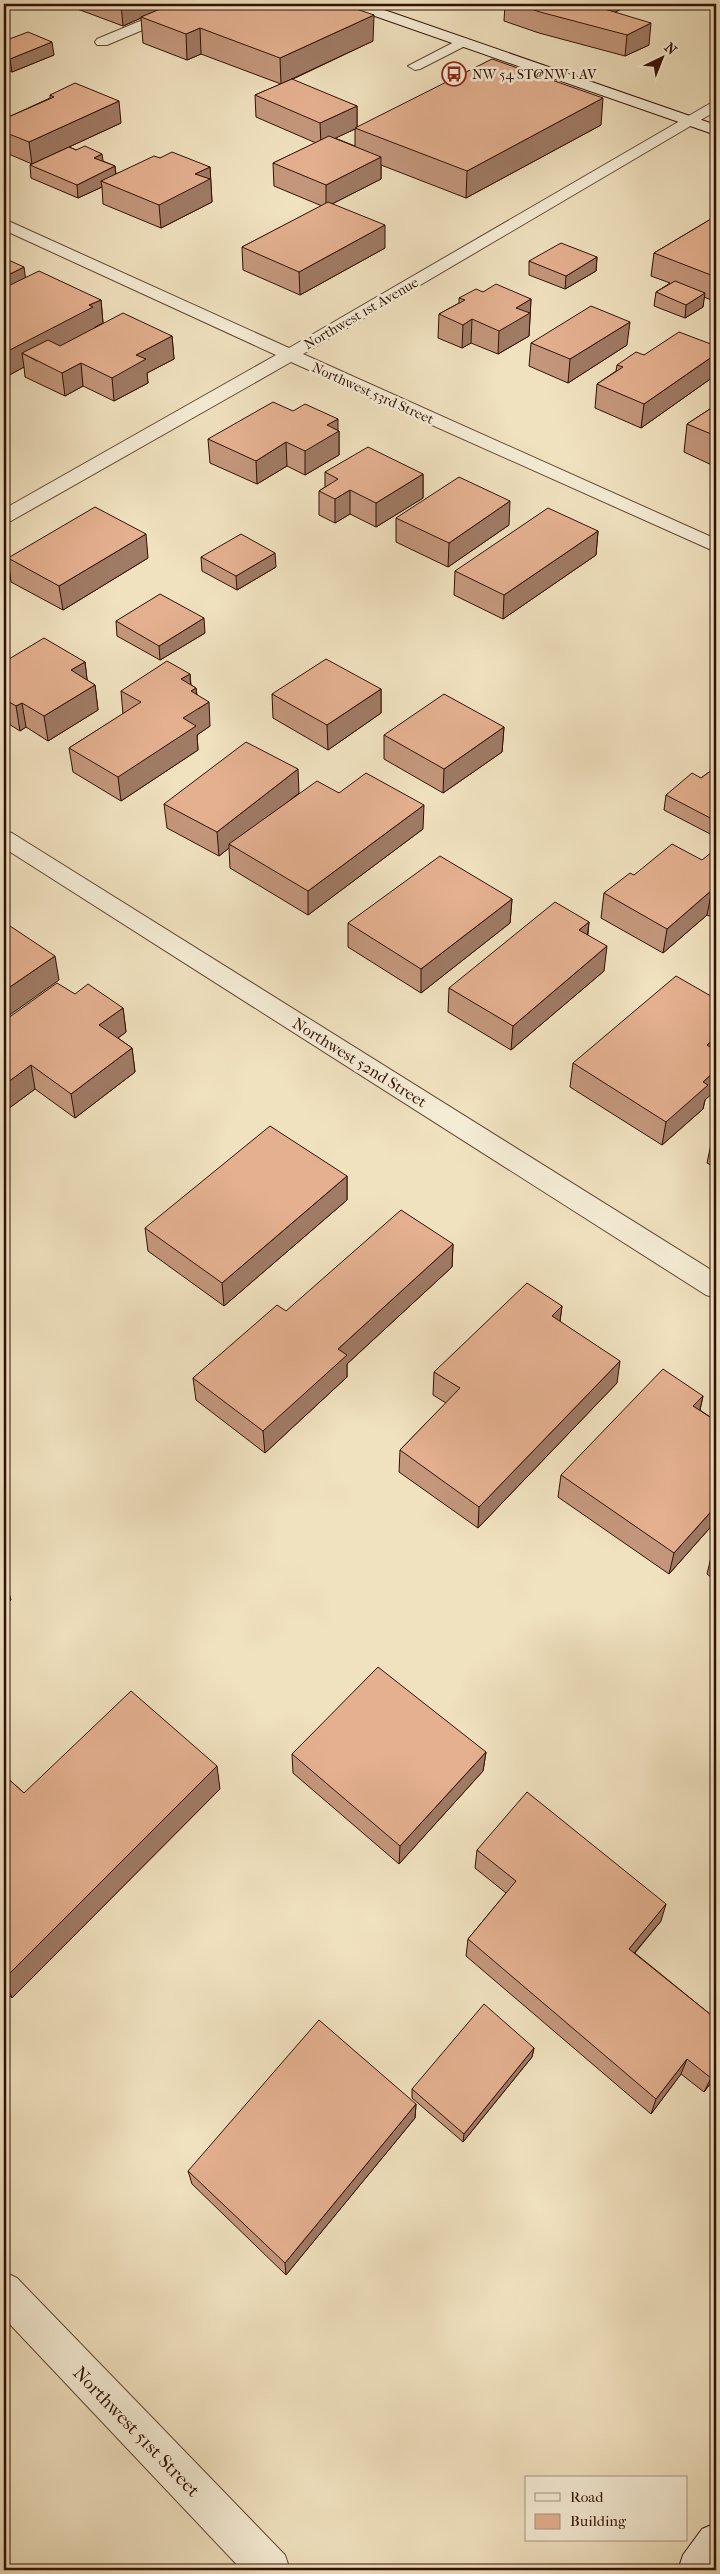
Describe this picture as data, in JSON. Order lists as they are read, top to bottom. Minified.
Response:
{"streets":{"street":["Northwest 1st Avenue","Northwest 53rd Street","Northwest 52nd Street","Northwest 51st Street"]},"crossings":[["Northwest 1st Avenue","Northwest 53rd Street"]],"places":{"bus stop":["NW 54 ST@NW 1 AV"]},"legend":["Road","Building"],"north":"top right"}
